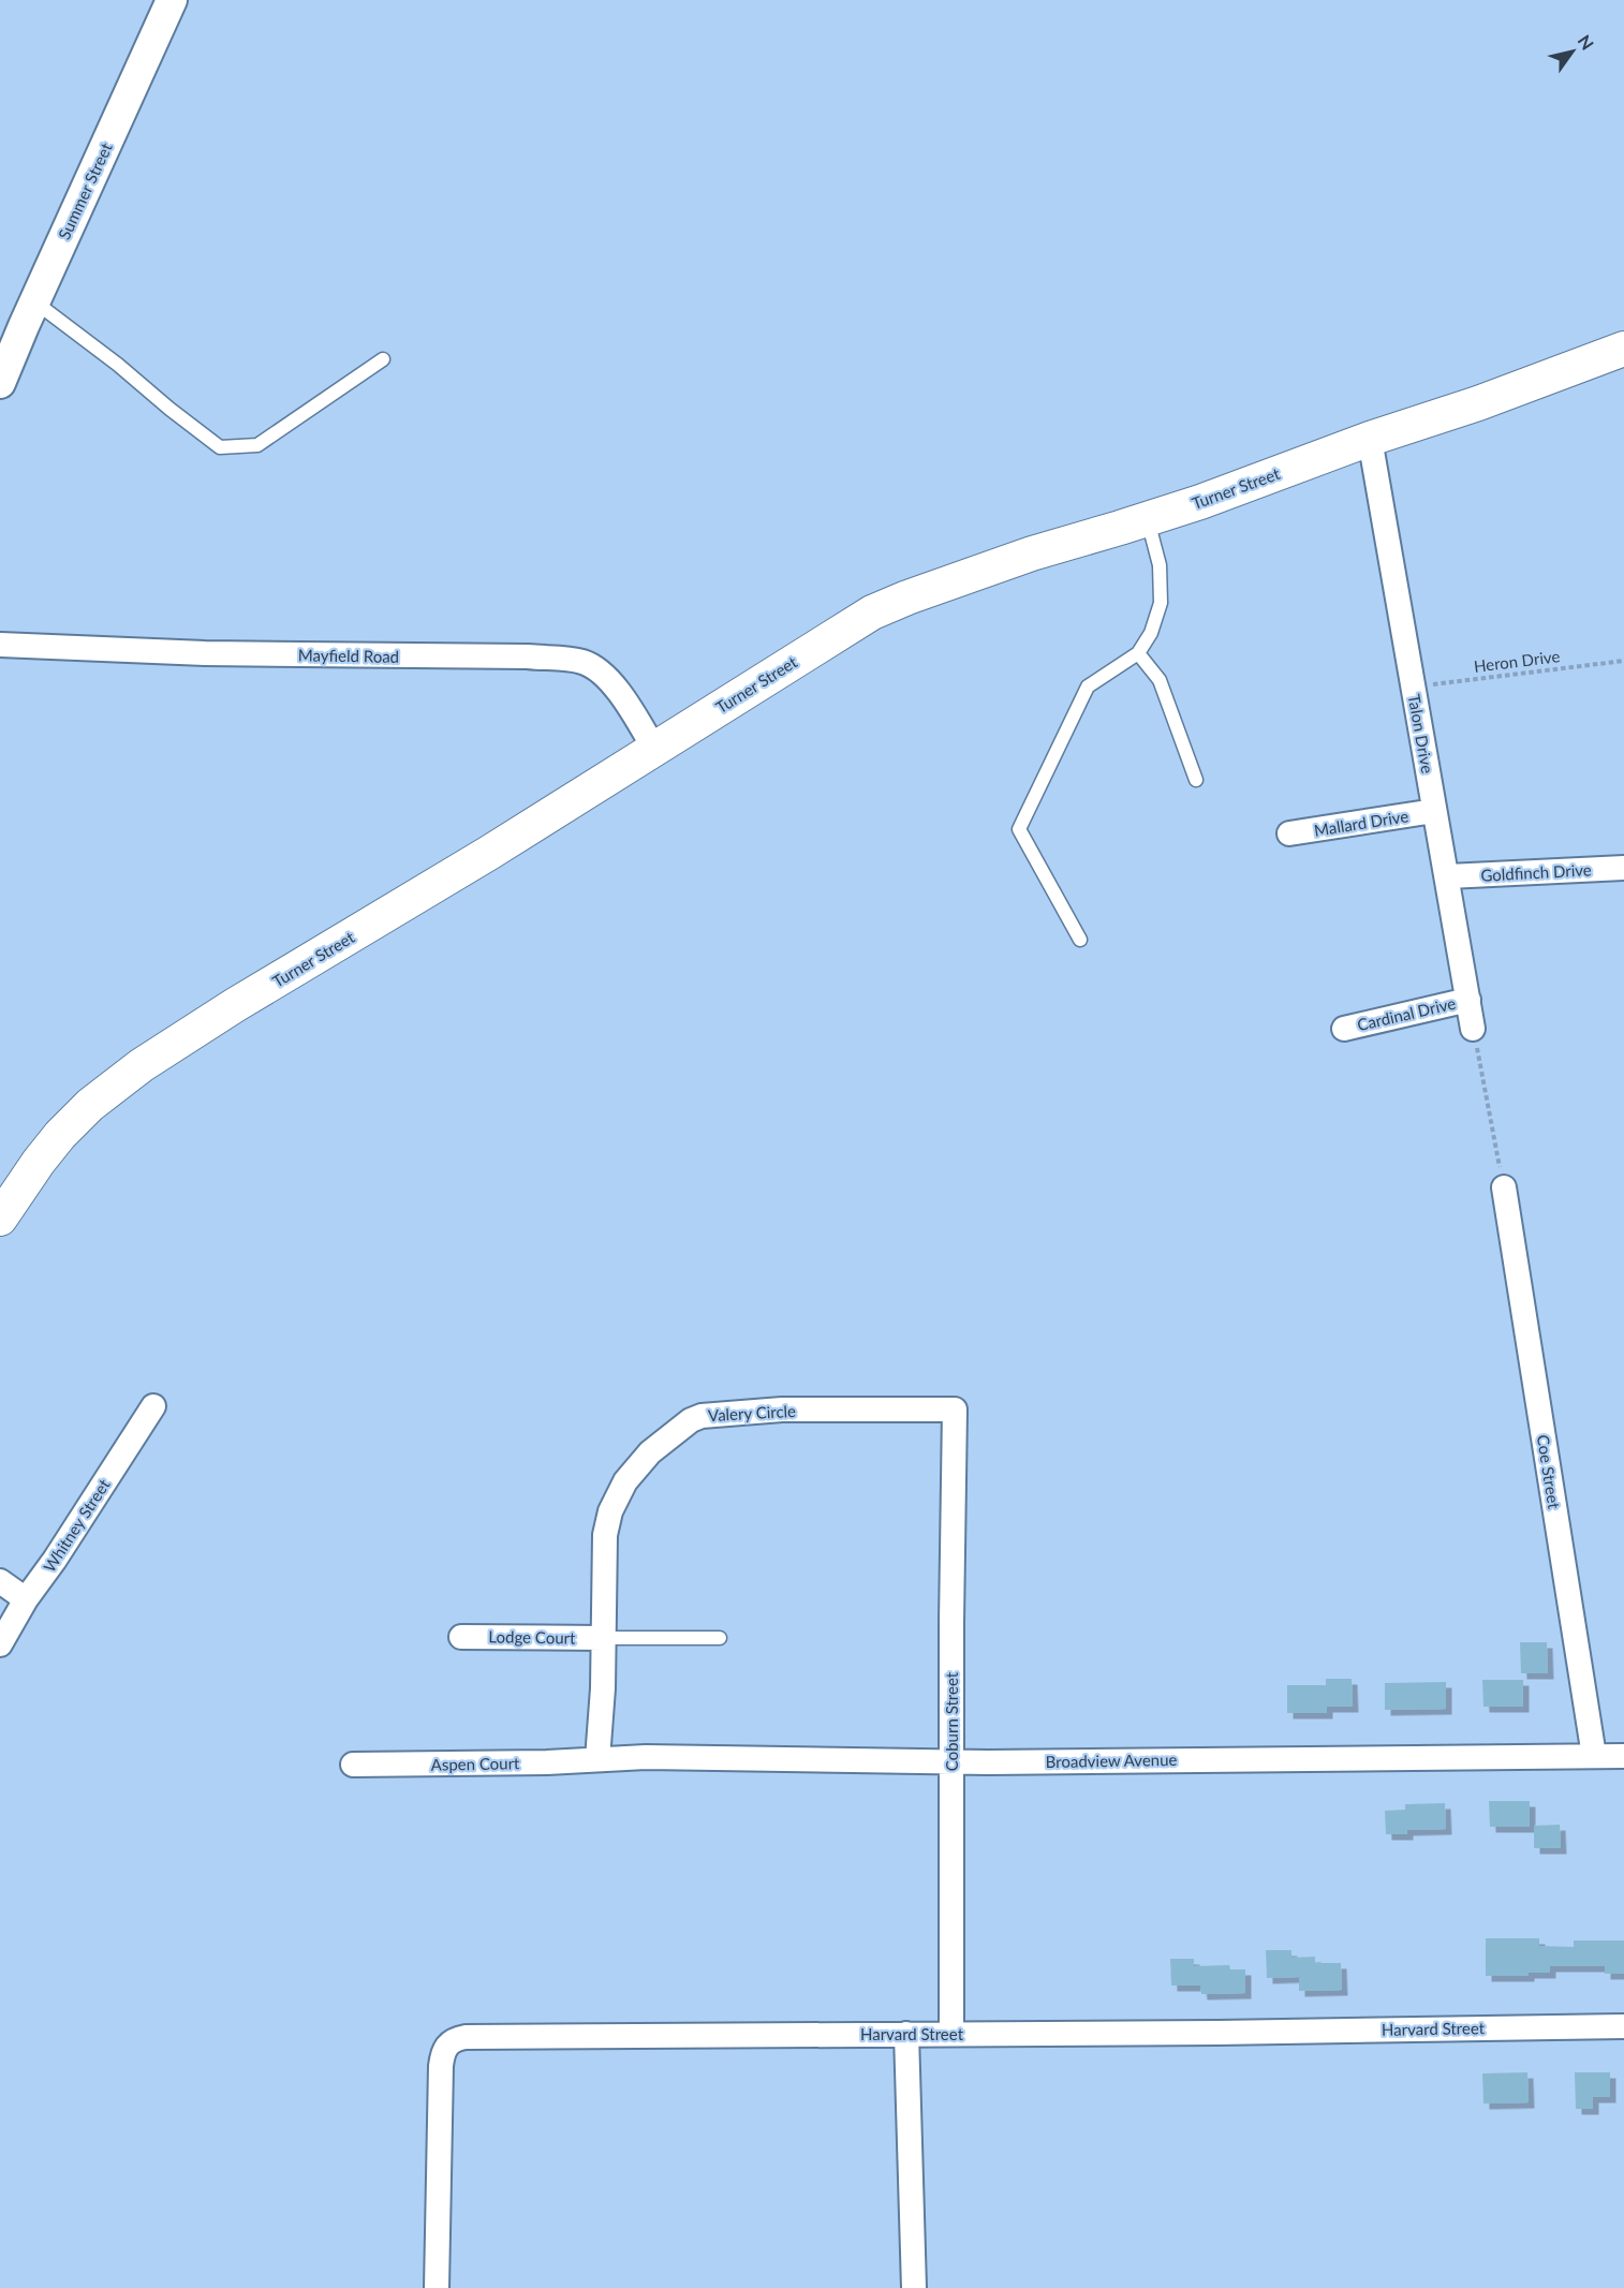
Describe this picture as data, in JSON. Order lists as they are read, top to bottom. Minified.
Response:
{"streets":{"main road":["Turner Street"],"street":["Summer Street","Mayfield Road","Talon Drive","Mallard Drive","Goldfinch Drive","Cardinal Drive","Valery Circle","Coe Street","Whitney Street","Lodge Court","Coburn Street","Broadview Avenue","Aspen Court","Harvard Street"],"path":["Heron Drive"]},"crossings":[["Turner Street","Mayfield Road"],["Turner Street","Talon Drive"],["Heron Drive","Talon Drive"],["Talon Drive","Mallard Drive"],["Talon Drive","Goldfinch Drive"],["Talon Drive","Cardinal Drive"],["Valery Circle","Lodge Court"],["Valery Circle","Coburn Street"],["Valery Circle","Broadview Avenue"],["Valery Circle","Aspen Court"],["Coe Street","Broadview Avenue"],["Coburn Street","Broadview Avenue"],["Coburn Street","Harvard Street"],["Broadview Avenue","Aspen Court"]],"north":"top right"}
